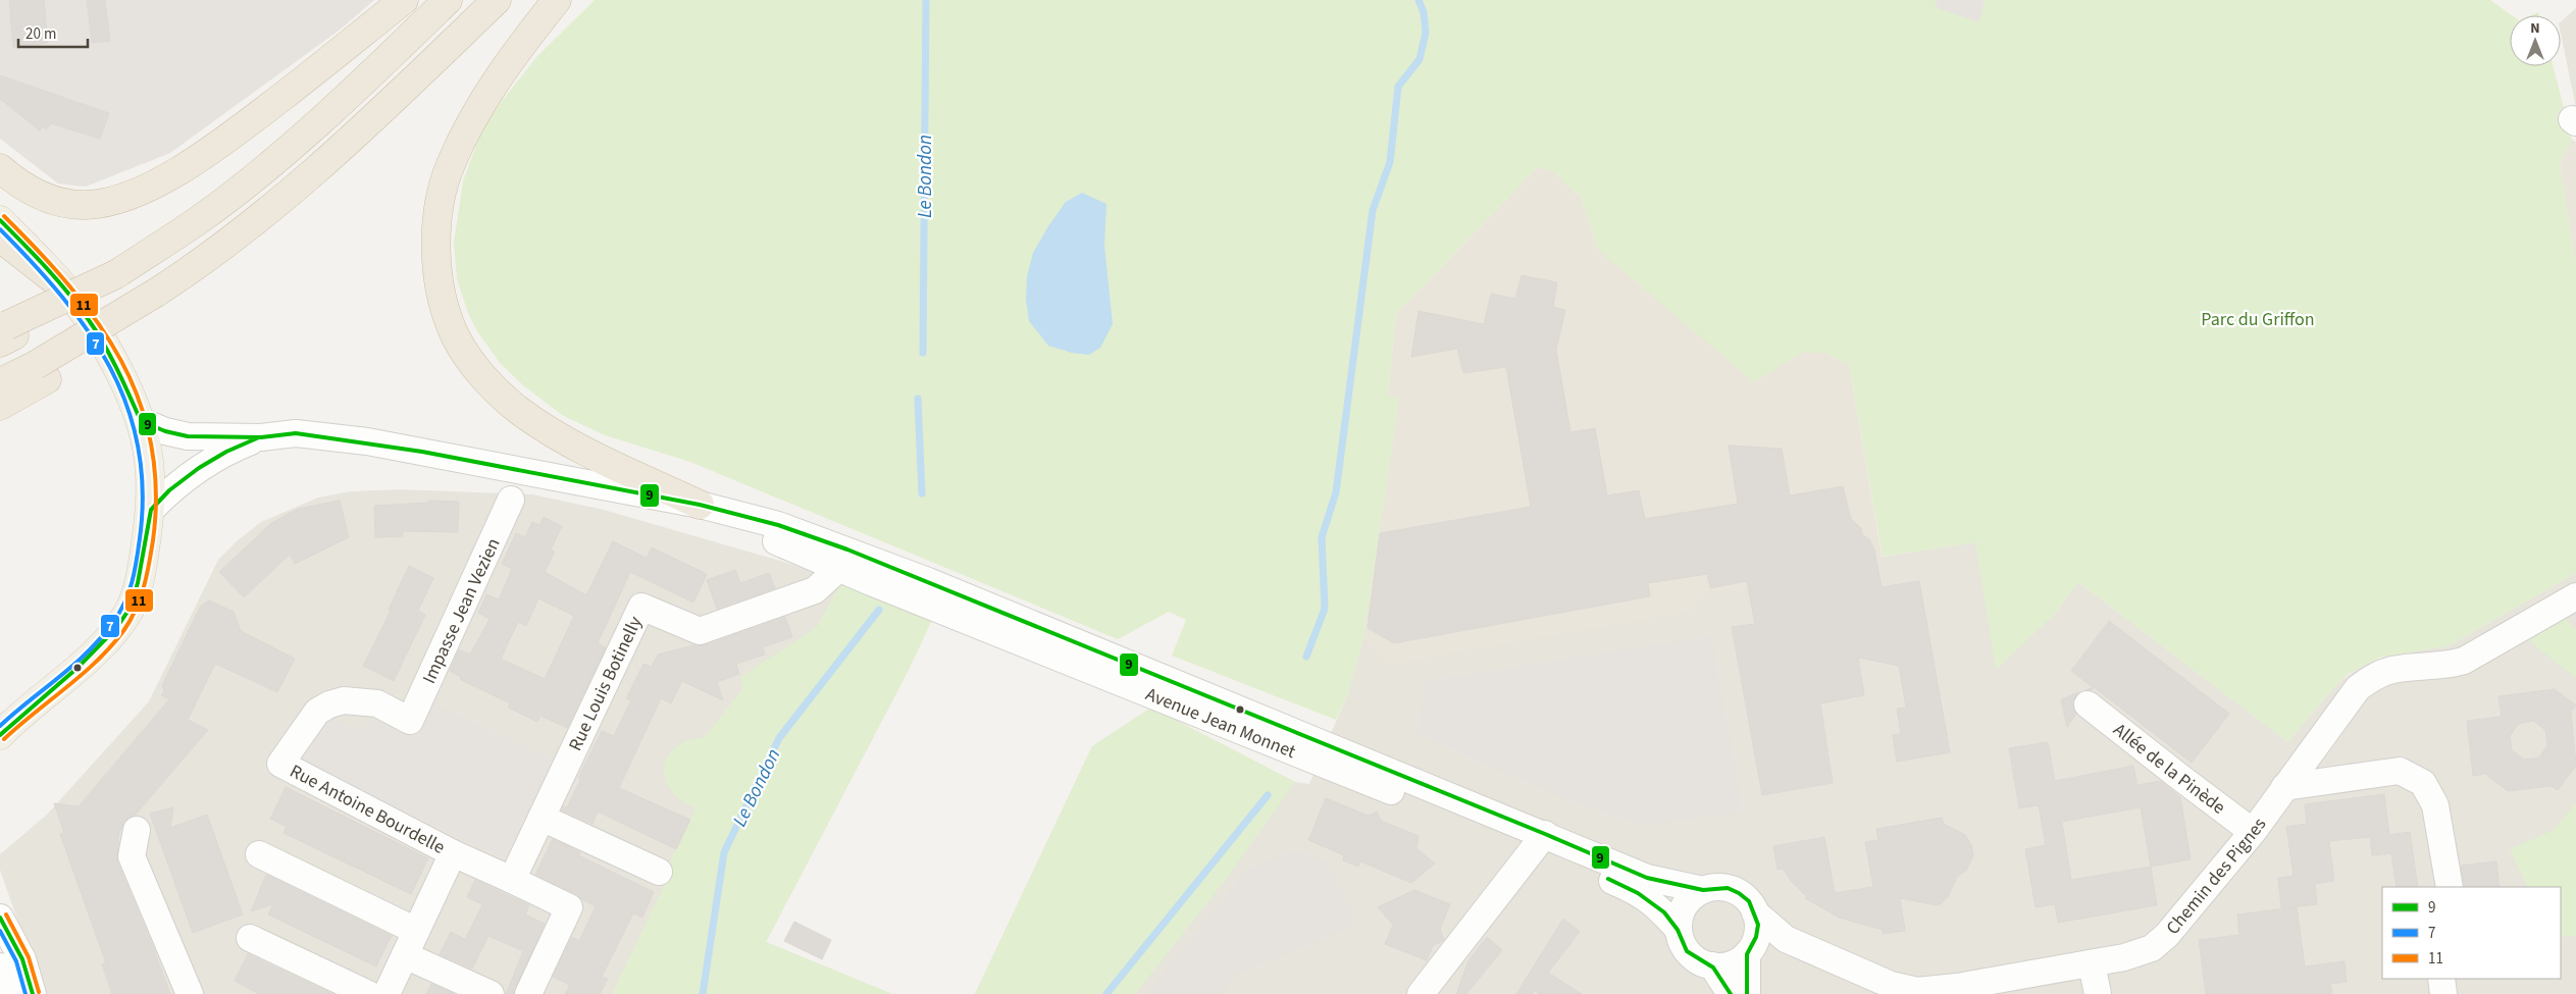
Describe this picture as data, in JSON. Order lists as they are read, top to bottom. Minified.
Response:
{"streets":{"street":["Impasse Jean Vezien","Rue Louis Botinelly","Avenue Jean Monnet","Allée de la Pinède","Rue Antoine Bourdelle","Chemin des Pignes"]},"crossings":[["Impasse Jean Vezien","Rue Antoine Bourdelle"],["Rue Louis Botinelly","Avenue Jean Monnet"],["Avenue Jean Monnet","Chemin des Pignes"],["Allée de la Pinède","Chemin des Pignes"]],"water":["Le Bondon"],"parks":["Parc du Griffon"],"lines":["transit line 11","transit line 9","transit line 7"],"legend":["9","7","11"],"scale_bar":"20 m","north":"top"}
